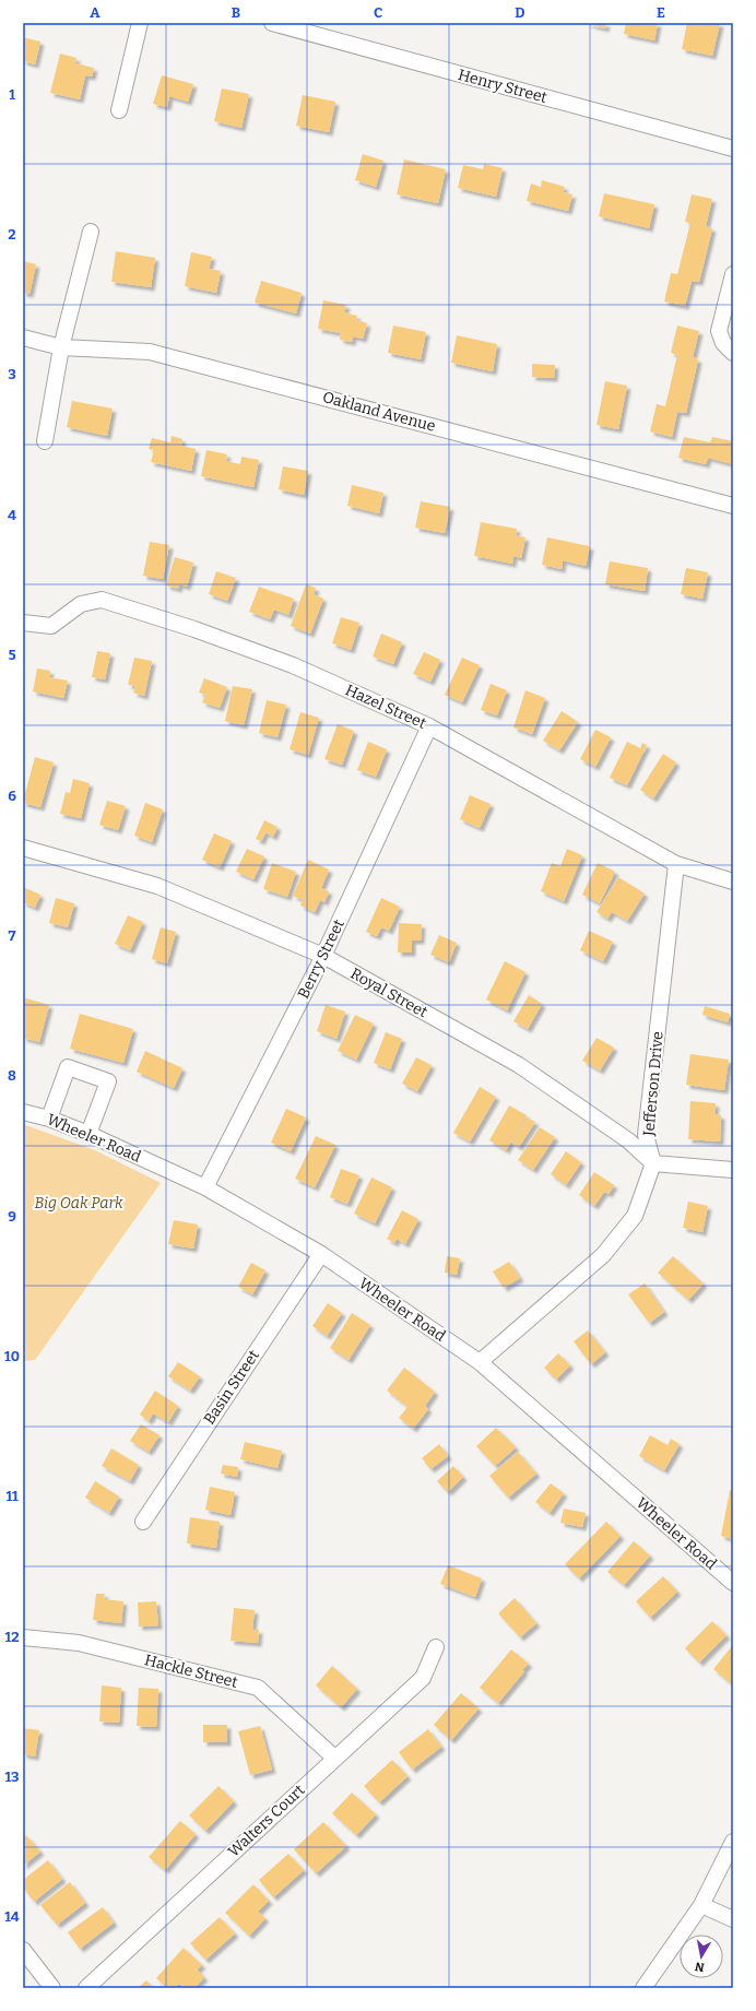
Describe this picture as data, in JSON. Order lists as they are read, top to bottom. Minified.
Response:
{"streets":{"street":["Henry Street","Oakland Avenue","Hazel Street","Berry Street","Royal Street","Jefferson Drive","Wheeler Road","Basin Street","Hackle Street","Walters Court"]},"crossings":[["Hazel Street","Berry Street"],["Hazel Street","Jefferson Drive"],["Berry Street","Royal Street"],["Berry Street","Wheeler Road"],["Royal Street","Jefferson Drive"],["Wheeler Road","Basin Street"],["Hackle Street","Walters Court"]],"parks":["Big Oak Park"],"north":"bottom","grid":{"columns":["A","B","C","D","E"],"rows":["1","2","3","4","5","6","7","8","9","10","11","12","13","14"]}}
